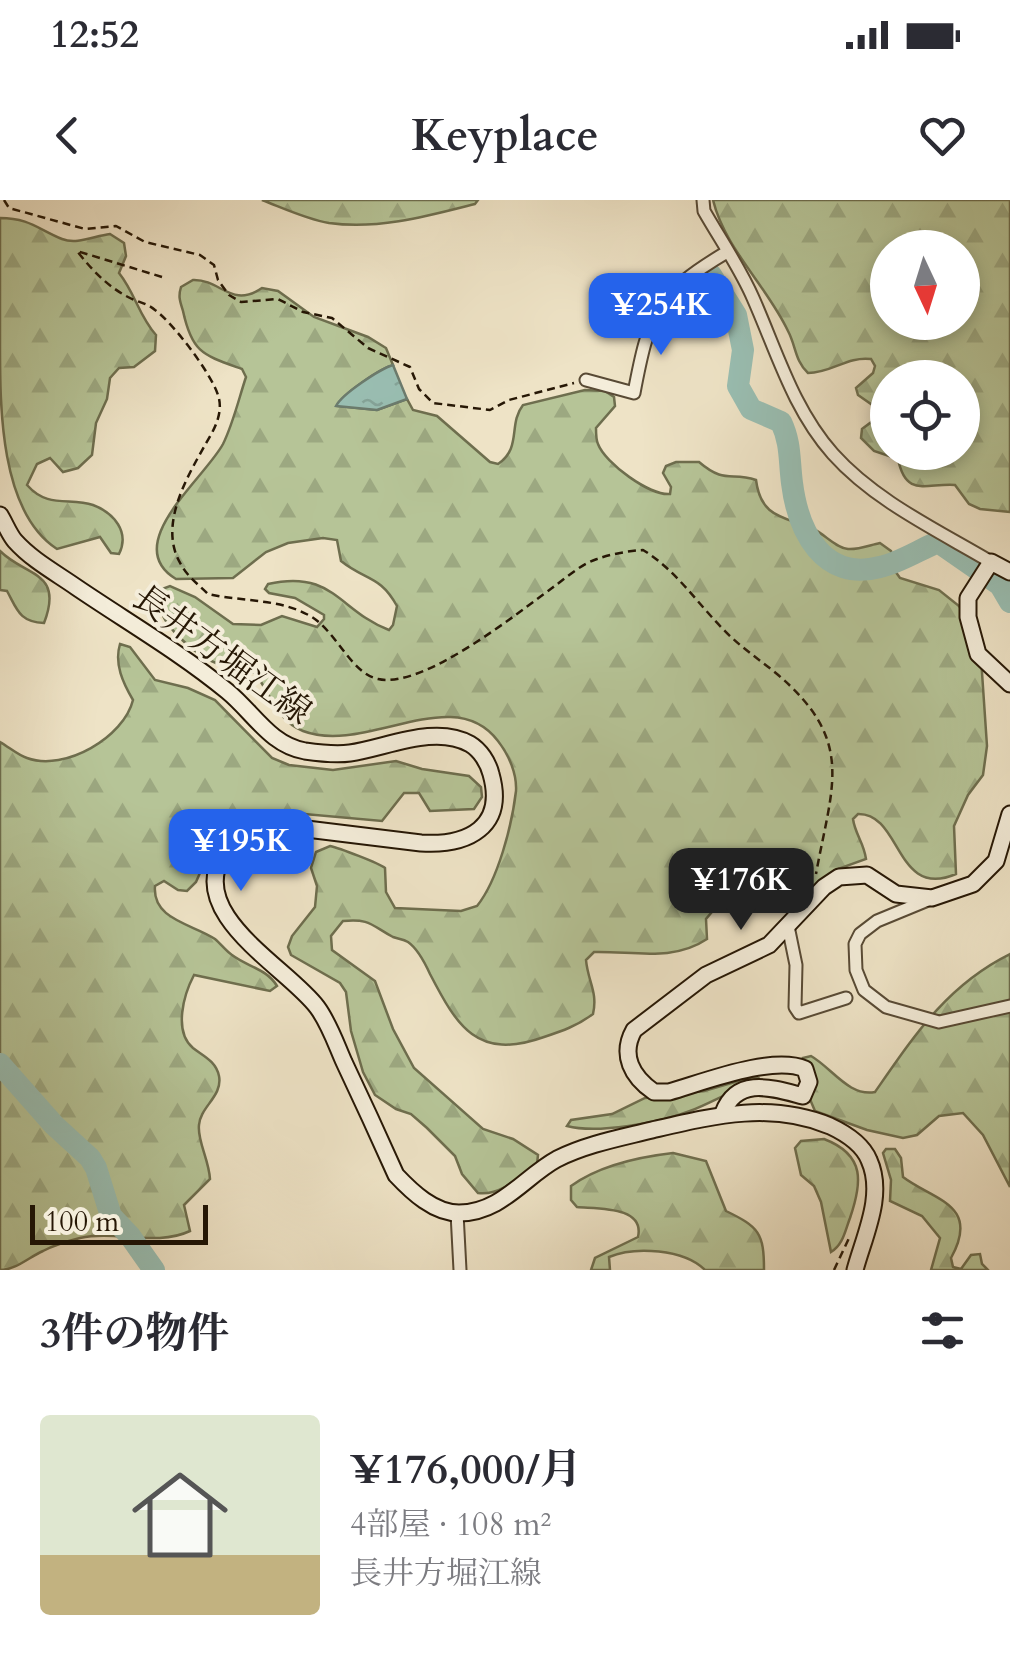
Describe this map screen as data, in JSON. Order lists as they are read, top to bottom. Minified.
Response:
{"streets":{"main road":["長井方堀江線"]},"scale_bar":"100 m","north":"bottom","page":{"status":"12:52","header":"Keyplace","price":["¥254K","¥195K","¥176K"],"scale":"100 m","heading":"3件の物件","list":[{"name":"¥176,000/月","note":"4部屋 · 108 m² · 長井方堀江線"}]}}
